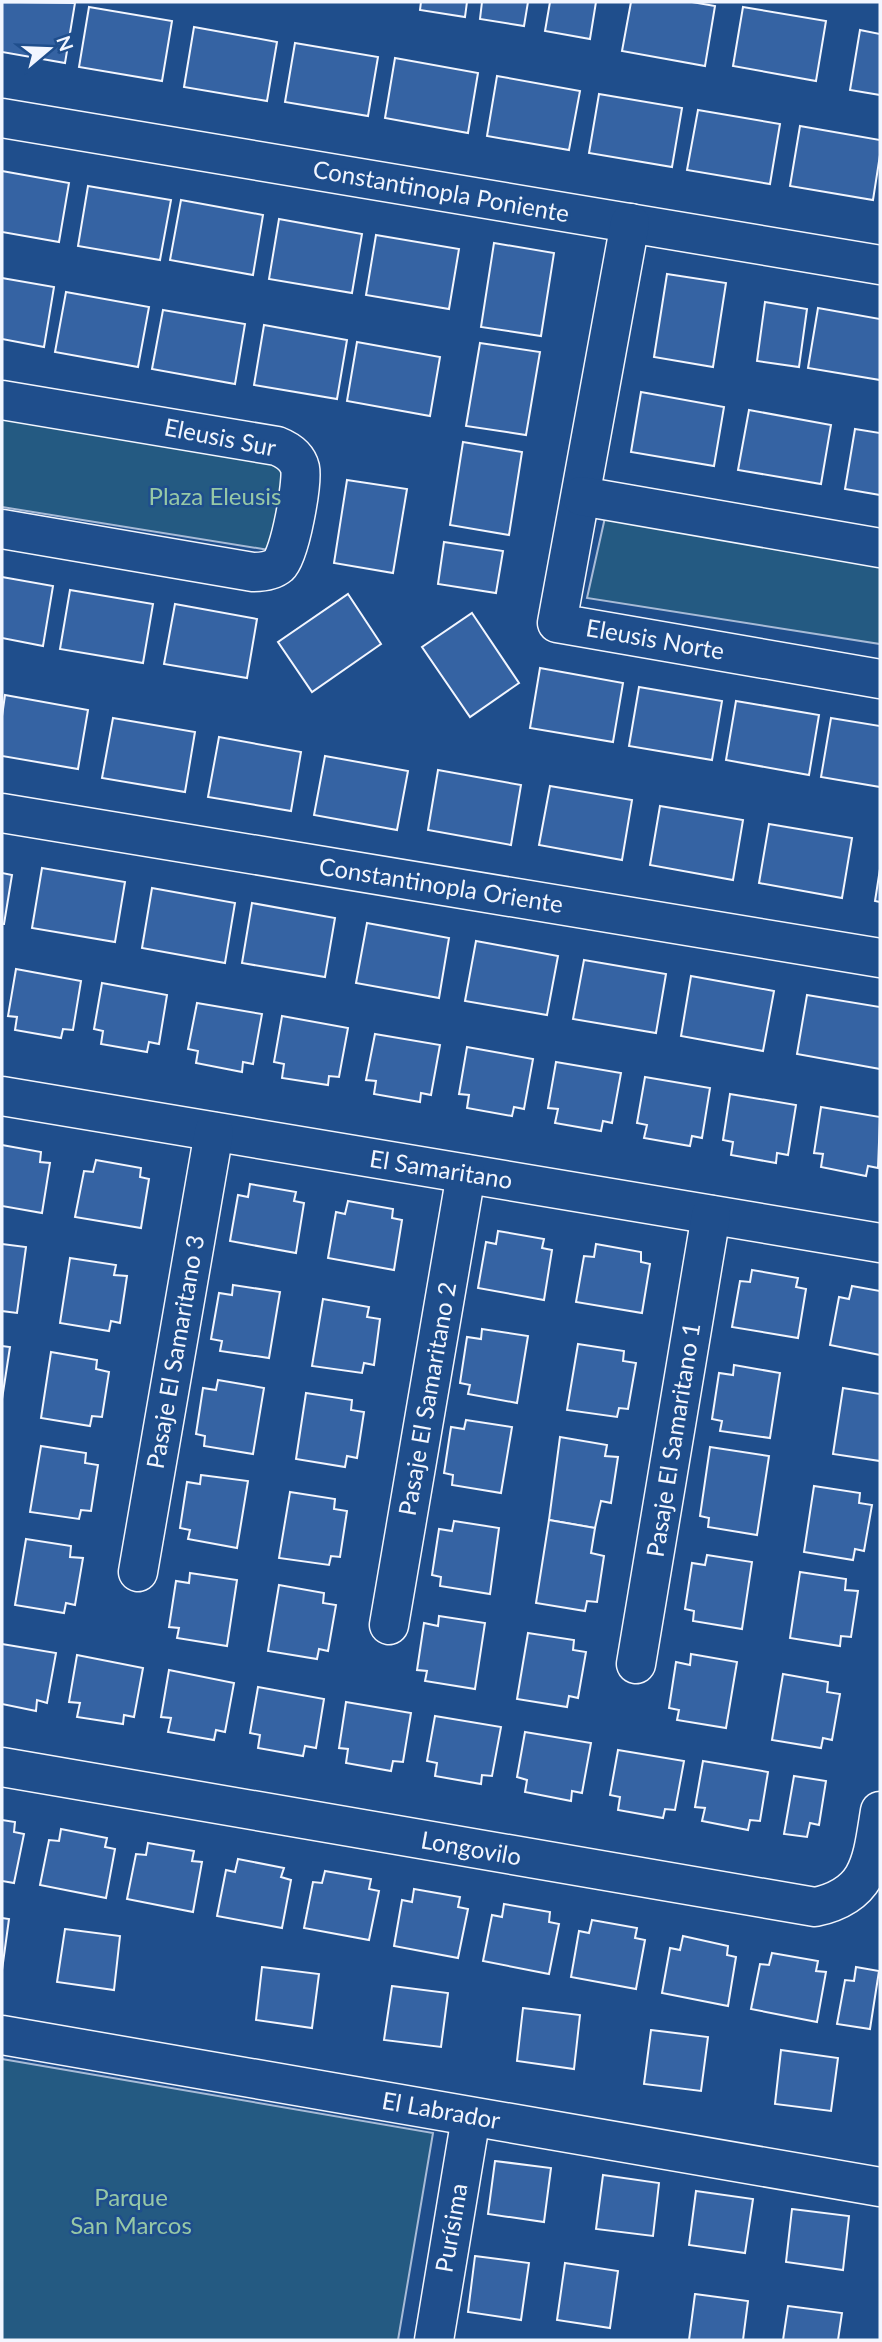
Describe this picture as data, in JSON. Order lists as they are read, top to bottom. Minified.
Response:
{"streets":{"street":["Constantinopla Poniente","Eleusis Sur","Eleusis Norte","Constantinopla Oriente","El Samaritano","Pasaje El Samaritano 3","Pasaje El Samaritano 2","Pasaje El Samaritano 1","Longovilo","El Labrador","Purísima"]},"crossings":[["Constantinopla Poniente","Eleusis Norte"],["El Samaritano","Pasaje El Samaritano 3"],["El Samaritano","Pasaje El Samaritano 2"],["El Samaritano","Pasaje El Samaritano 1"],["El Labrador","Purísima"]],"parks":["Plaza Eleusis","Parque San Marcos"],"north":"right"}
